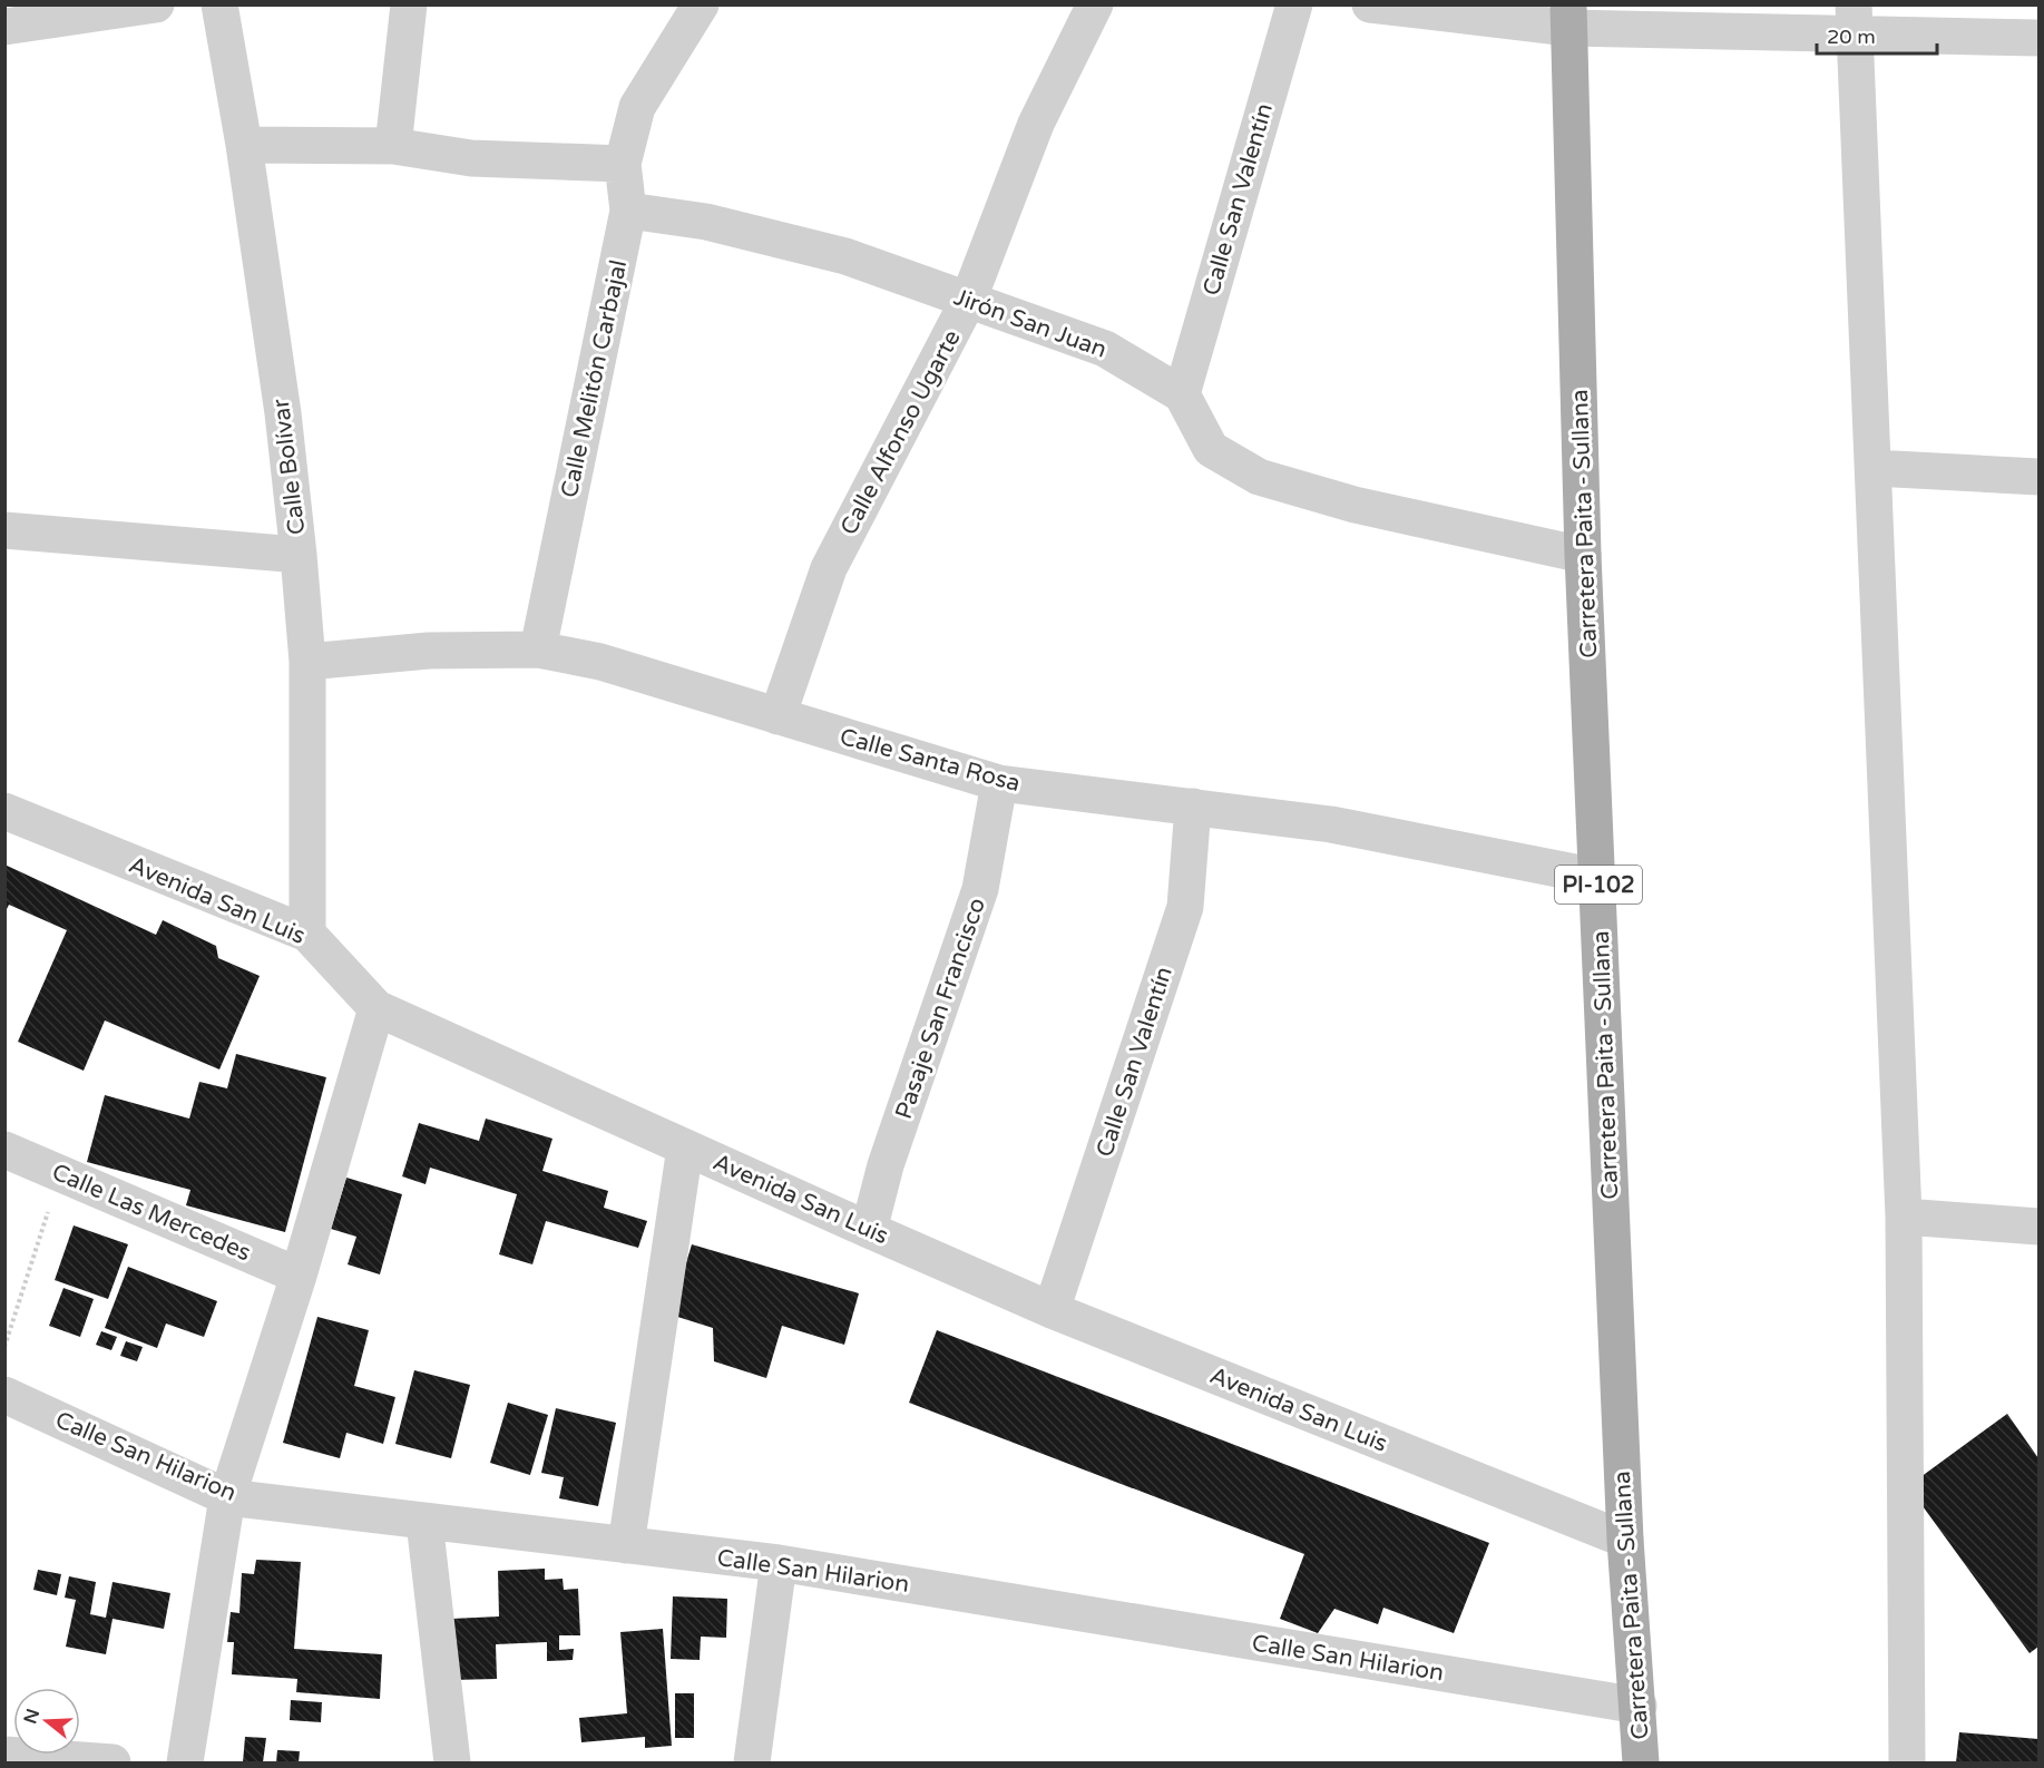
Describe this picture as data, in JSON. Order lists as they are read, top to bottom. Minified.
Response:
{"streets":{"main road":["Carretera Paita - Sullana","PI-102"],"street":["Calle San Valentín","Jirón San Juan","Calle Melitón Carbajal","Calle Alfonso Ugarte","Calle Bolívar","Calle Santa Rosa","Avenida San Luis","Pasaje San Francisco","Calle Las Mercedes","Calle San Hilarion"]},"crossings":[["Calle San Valentín","Jirón San Juan"],["Calle San Valentín","Calle Santa Rosa"],["Calle San Valentín","Avenida San Luis"],["Jirón San Juan","Calle Melitón Carbajal"],["Jirón San Juan","Calle Alfonso Ugarte"],["Calle Melitón Carbajal","Calle Santa Rosa"],["Calle Alfonso Ugarte","Calle Santa Rosa"],["Calle Bolívar","Calle Santa Rosa"],["Calle Bolívar","Avenida San Luis"],["Carretera Paita - Sullana","Calle Santa Rosa"],["Carretera Paita - Sullana","Avenida San Luis"],["Carretera Paita - Sullana","Calle San Hilarion"],["Calle Santa Rosa","Pasaje San Francisco"],["Avenida San Luis","Pasaje San Francisco"]],"scale_bar":"20 m","north":"left"}
